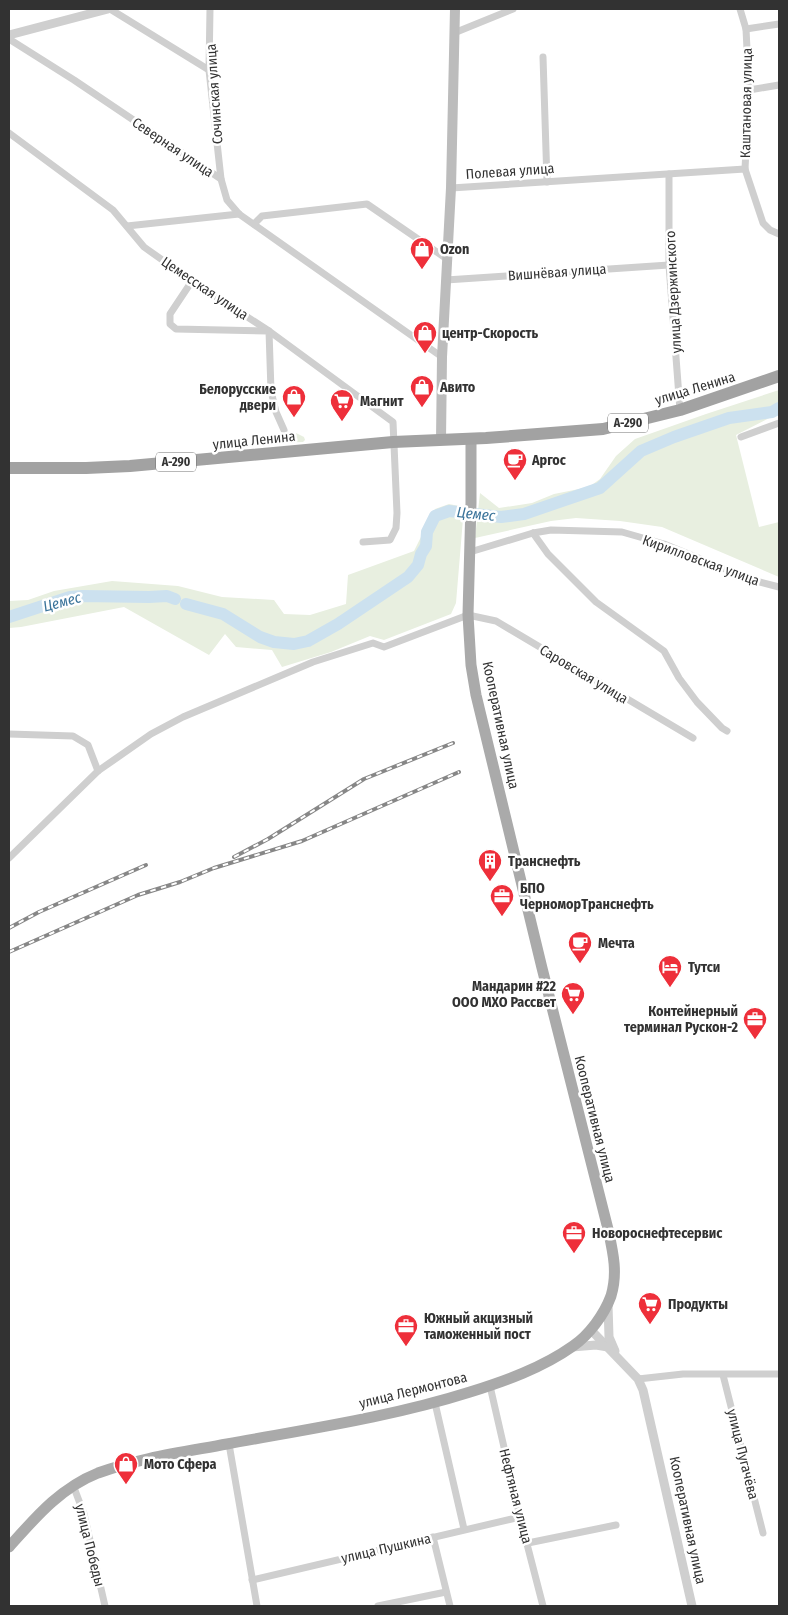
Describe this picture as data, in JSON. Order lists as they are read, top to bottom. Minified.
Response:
{"streets":{"highway":["улица Ленина","А-290"],"main road":["Полевая улица","Кооперативная улица","улица Лермонтова"],"street":["Сочинская улица","Каштановая улица","Северная улица","Вишнёвая улица","Цемесская улица","улица Дзержинского","Кирилловская улица","Саровская улица","улица Пугачёва","Нефтяная улица","улица Победы","улица Пушкина"]},"crossings":[["Сочинская улица","Северная улица"],["Каштановая улица","Полевая улица"],["Северная улица","Полевая улица"],["Полевая улица","Вишнёвая улица"],["Полевая улица","улица Дзержинского"],["Полевая улица","улица Ленина"],["Вишнёвая улица","улица Дзержинского"],["Цемесская улица","улица Ленина"],["улица Дзержинского","улица Ленина"],["улица Ленина","Кооперативная улица"],["Кирилловская улица","Кооперативная улица"],["Саровская улица","Кооперативная улица"],["Кооперативная улица","улица Лермонтова"],["улица Лермонтова","Нефтяная улица"],["улица Лермонтова","улица Победы"],["Нефтяная улица","улица Пушкина"]],"water":["Цемес"],"places":{"shop":["Ozon","центр-Скорость","Авито","Белорусские двери","Мото Сфера"],"supermarket":["Магнит","Мандарин #22 ООО МХО Рассвет","Продукты"],"cafe":["Аргос","Мечта"],"building":["Транснефть"],"office":["БПО ЧерноморТранснефть","Контейнерный терминал Рускон-2","Новороснефтесервис","Южный акцизный таможенный пост"],"hotel":["Тутси"]}}
